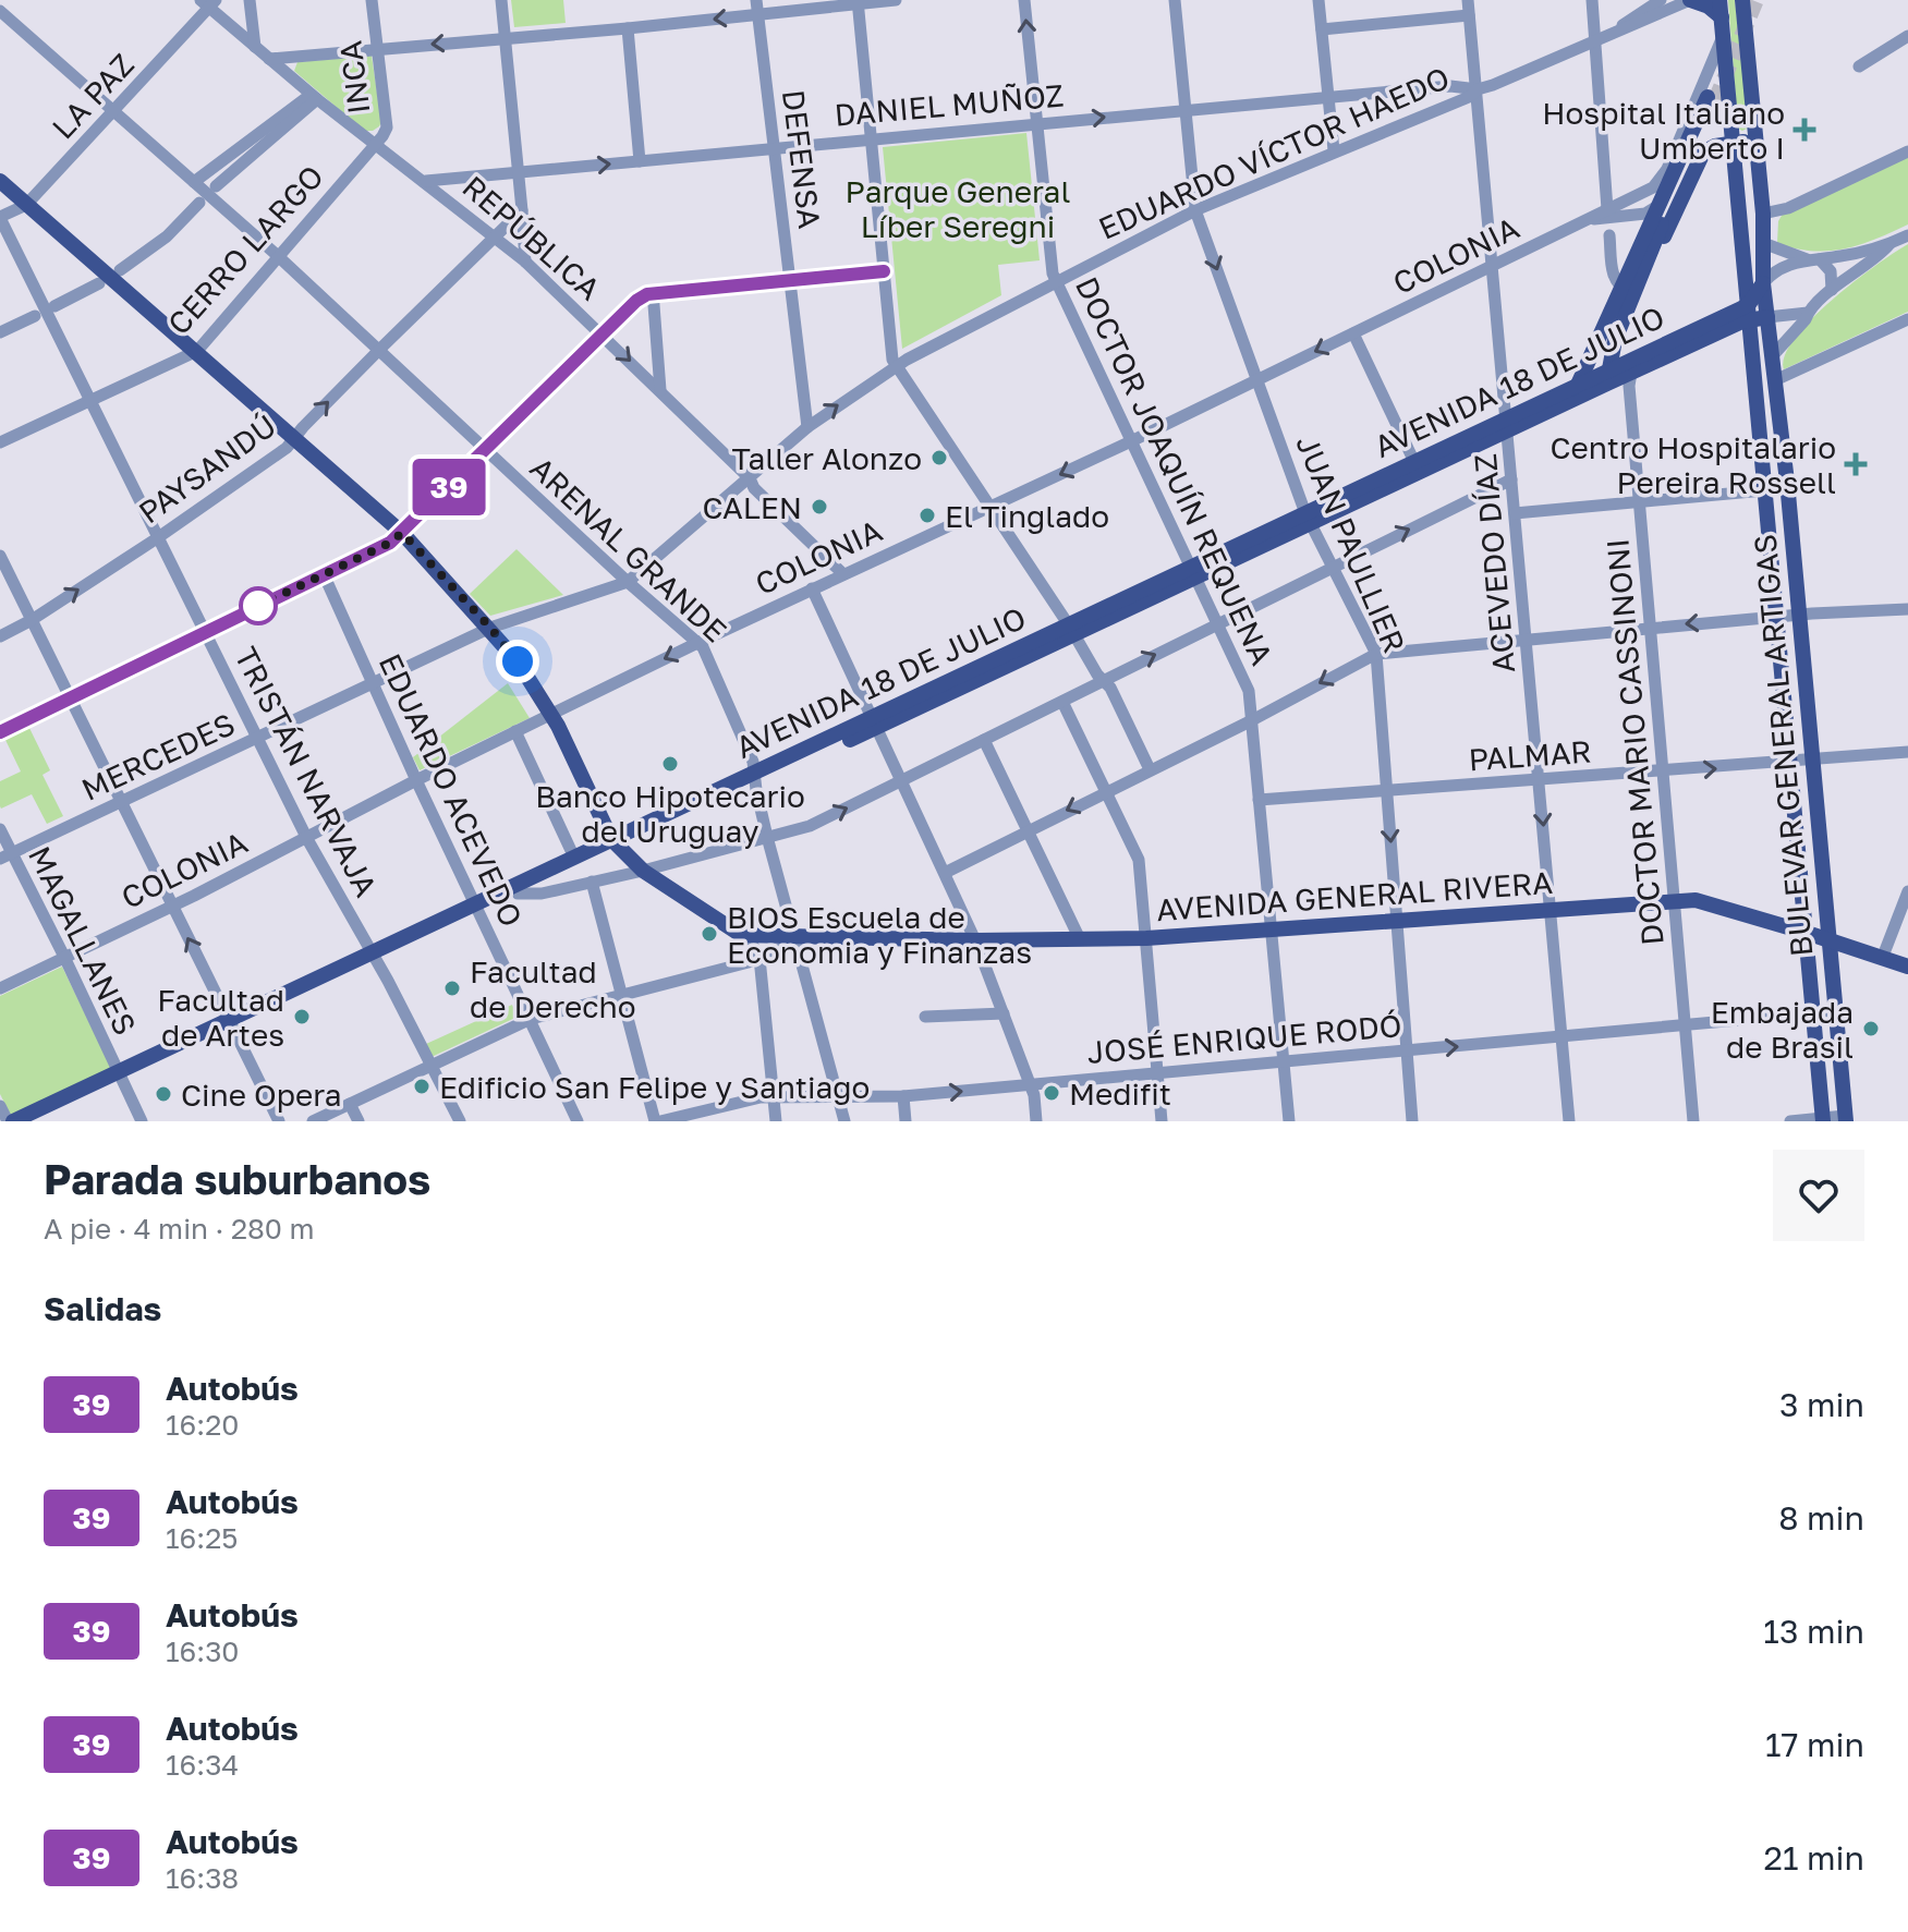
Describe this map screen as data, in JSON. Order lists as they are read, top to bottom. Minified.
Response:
{"streets":{"main road":["AVENIDA 18 DE JULIO","BULEVAR GENERAL ARTIGAS","AVENIDA GENERAL RIVERA"],"street":["INCA","LA PAZ","DANIEL MUÑOZ","EDUARDO VÍCTOR HAEDO","DEFENSA","REPÚBLICA","CERRO LARGO","COLONIA","PAYSANDÚ","DOCTOR JOAQUÍN REQUENA","JUAN PAULLIER","ARENAL GRANDE","ACEVEDO DÍAZ","DOCTOR MARIO CASSINONI","PALMAR","MERCEDES","TRISTÁN NARVAJA","EDUARDO ACEVEDO","MAGALLANES","JOSÉ ENRIQUE RODÓ"]},"crossings":[["INCA","REPÚBLICA"],["INCA","CERRO LARGO"],["LA PAZ","REPÚBLICA"],["LA PAZ","ARENAL GRANDE"],["LA PAZ","TRISTÁN NARVAJA"],["LA PAZ","AVENIDA GENERAL RIVERA"],["DANIEL MUÑOZ","EDUARDO VÍCTOR HAEDO"],["DANIEL MUÑOZ","DEFENSA"],["DANIEL MUÑOZ","REPÚBLICA"],["DANIEL MUÑOZ","DOCTOR JOAQUÍN REQUENA"],["DANIEL MUÑOZ","JUAN PAULLIER"],["DANIEL MUÑOZ","ACEVEDO DÍAZ"],["EDUARDO VÍCTOR HAEDO","DEFENSA"],["EDUARDO VÍCTOR HAEDO","REPÚBLICA"],["EDUARDO VÍCTOR HAEDO","DOCTOR JOAQUÍN REQUENA"],["EDUARDO VÍCTOR HAEDO","JUAN PAULLIER"],["EDUARDO VÍCTOR HAEDO","ARENAL GRANDE"],["EDUARDO VÍCTOR HAEDO","ACEVEDO DÍAZ"],["EDUARDO VÍCTOR HAEDO","MERCEDES"],["REPÚBLICA","CERRO LARGO"],["REPÚBLICA","COLONIA"],["REPÚBLICA","PAYSANDÚ"],["CERRO LARGO","ARENAL GRANDE"],["CERRO LARGO","TRISTÁN NARVAJA"],["CERRO LARGO","AVENIDA GENERAL RIVERA"],["COLONIA","DOCTOR JOAQUÍN REQUENA"],["COLONIA","JUAN PAULLIER"],["COLONIA","ARENAL GRANDE"],["COLONIA","ACEVEDO DÍAZ"],["COLONIA","BULEVAR GENERAL ARTIGAS"],["COLONIA","TRISTÁN NARVAJA"],["COLONIA","EDUARDO ACEVEDO"],["COLONIA","AVENIDA GENERAL RIVERA"],["COLONIA","MAGALLANES"],["AVENIDA 18 DE JULIO","DOCTOR JOAQUÍN REQUENA"],["AVENIDA 18 DE JULIO","JUAN PAULLIER"],["AVENIDA 18 DE JULIO","ARENAL GRANDE"],["AVENIDA 18 DE JULIO","ACEVEDO DÍAZ"],["AVENIDA 18 DE JULIO","DOCTOR MARIO CASSINONI"],["AVENIDA 18 DE JULIO","BULEVAR GENERAL ARTIGAS"],["AVENIDA 18 DE JULIO","TRISTÁN NARVAJA"],["AVENIDA 18 DE JULIO","EDUARDO ACEVEDO"],["AVENIDA 18 DE JULIO","AVENIDA GENERAL RIVERA"],["AVENIDA 18 DE JULIO","MAGALLANES"],["PAYSANDÚ","ARENAL GRANDE"],["PAYSANDÚ","TRISTÁN NARVAJA"],["PAYSANDÚ","AVENIDA GENERAL RIVERA"],["DOCTOR JOAQUÍN REQUENA","PALMAR"],["DOCTOR JOAQUÍN REQUENA","AVENIDA GENERAL RIVERA"],["DOCTOR JOAQUÍN REQUENA","JOSÉ ENRIQUE RODÓ"],["JUAN PAULLIER","PALMAR"],["JUAN PAULLIER","AVENIDA GENERAL RIVERA"],["JUAN PAULLIER","JOSÉ ENRIQUE RODÓ"],["ARENAL GRANDE","MERCEDES"],["ARENAL GRANDE","AVENIDA GENERAL RIVERA"],["ARENAL GRANDE","JOSÉ ENRIQUE RODÓ"],["ACEVEDO DÍAZ","PALMAR"],["ACEVEDO DÍAZ","AVENIDA GENERAL RIVERA"],["ACEVEDO DÍAZ","JOSÉ ENRIQUE RODÓ"],["DOCTOR MARIO CASSINONI","PALMAR"],["DOCTOR MARIO CASSINONI","AVENIDA GENERAL RIVERA"],["DOCTOR MARIO CASSINONI","JOSÉ ENRIQUE RODÓ"],["BULEVAR GENERAL ARTIGAS","PALMAR"],["BULEVAR GENERAL ARTIGAS","AVENIDA GENERAL RIVERA"],["BULEVAR GENERAL ARTIGAS","JOSÉ ENRIQUE RODÓ"],["MERCEDES","TRISTÁN NARVAJA"],["MERCEDES","EDUARDO ACEVEDO"],["MERCEDES","AVENIDA GENERAL RIVERA"],["MERCEDES","MAGALLANES"]],"parks":["Parque General Líber Seregni"],"places":{"health":["Hospital Italiano Umberto I","Centro Hospitalario Pereira Rossell"],"other":["Taller Alonzo","CALEN","El Tinglado","Banco Hipotecario del Uruguay","BIOS Escuela de Economia y Finanzas","Facultad de Derecho","Facultad de Artes","Embajada de Brasil","Edificio San Felipe y Santiago","Medifit","Cine Opera"]},"lines":["bus line 39"],"page":{"on_map":"39","heading":[["Parada suburbanos","A pie · 4 min · 280 m"],"Salidas"],"list":[{"mark":"39","name":"Autobús","note":"16:20","value":"3 min"},{"mark":"39","name":"Autobús","note":"16:25","value":"8 min"},{"mark":"39","name":"Autobús","note":"16:30","value":"13 min"},{"mark":"39","name":"Autobús","note":"16:34","value":"17 min"},{"mark":"39","name":"Autobús","note":"16:38","value":"21 min"}]}}
